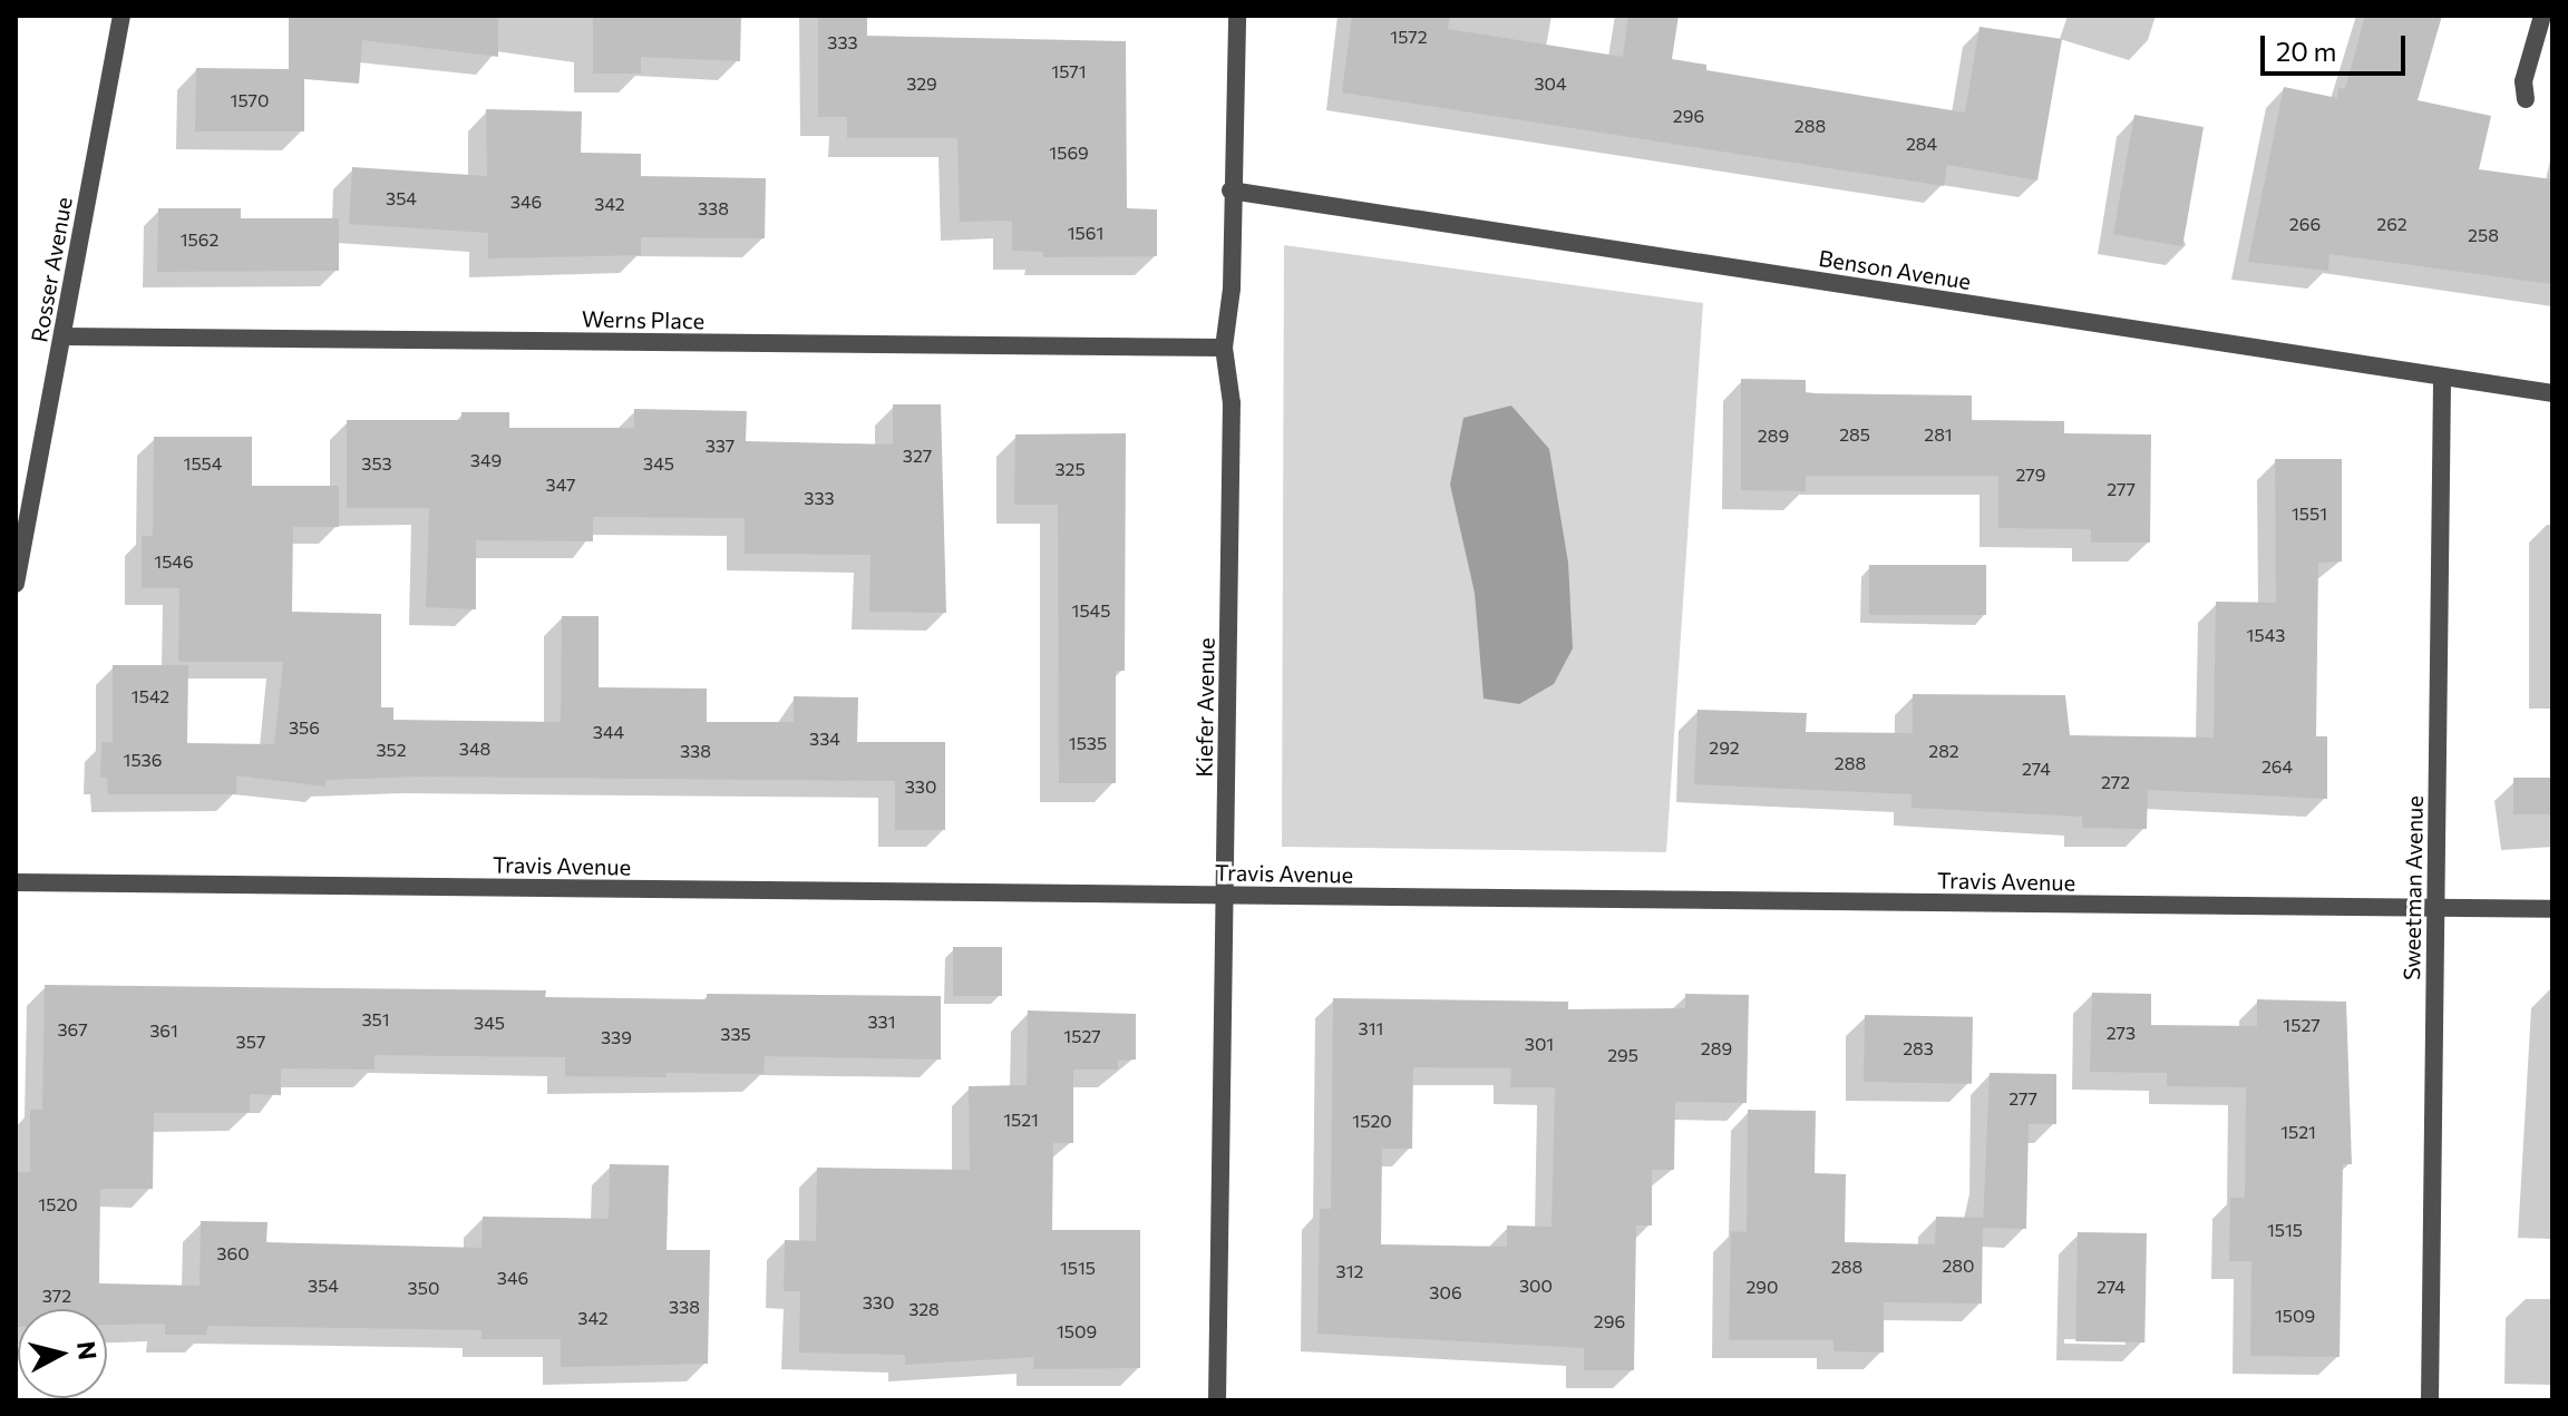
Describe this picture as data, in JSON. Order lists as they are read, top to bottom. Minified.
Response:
{"streets":{"street":["Rosser Avenue","Benson Avenue","Werns Place","Kiefer Avenue","Travis Avenue","Sweetman Avenue"]},"crossings":[["Rosser Avenue","Werns Place"],["Benson Avenue","Kiefer Avenue"],["Benson Avenue","Sweetman Avenue"],["Werns Place","Kiefer Avenue"],["Kiefer Avenue","Travis Avenue"],["Travis Avenue","Sweetman Avenue"]],"house_numbers":["1572","333","1571","329","304","1570","296","288","284","1569","354","346","342","338","266","262","1561","258","1562","285","281","289","337","327","349","1554","353","345","325","279","347","277","333","1551","1546","1545","1543","1542","356","344","334","1535","292","348","352","338","282","1536","288","264","274","272","330","351","331","345","1527","311","367","361","273","335","1527","339","357","301","289","283","295","277","1521","1520","1521","1520","1515","360","280","288","1515","312","346","354","300","290","274","350","306","372","330","338","328","1509","342","296","1509"],"scale_bar":"20 m","north":"right"}
